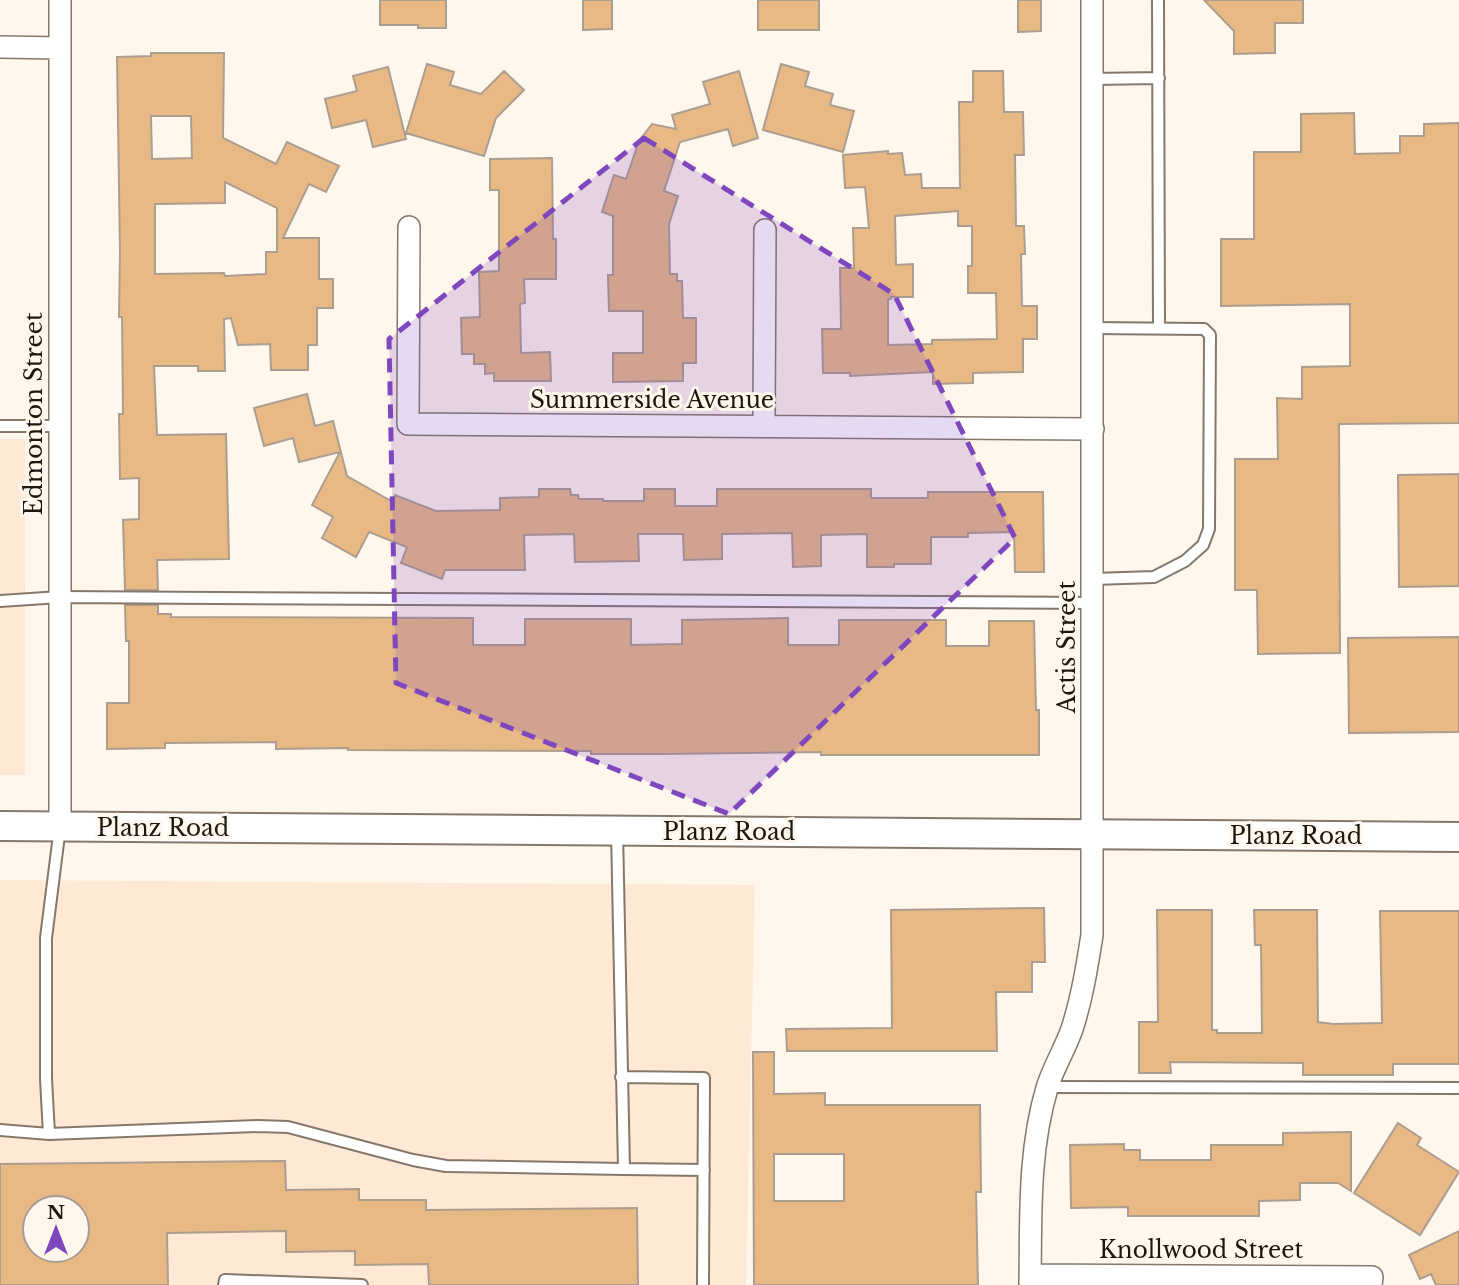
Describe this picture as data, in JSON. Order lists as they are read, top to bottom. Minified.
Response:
{"streets":{"street":["Summerside Avenue","Edmonton Street","Actis Street","Planz Road","Knollwood Street"]},"crossings":[["Summerside Avenue","Actis Street"],["Edmonton Street","Planz Road"],["Actis Street","Planz Road"],["Actis Street","Knollwood Street"]],"north":"top"}
